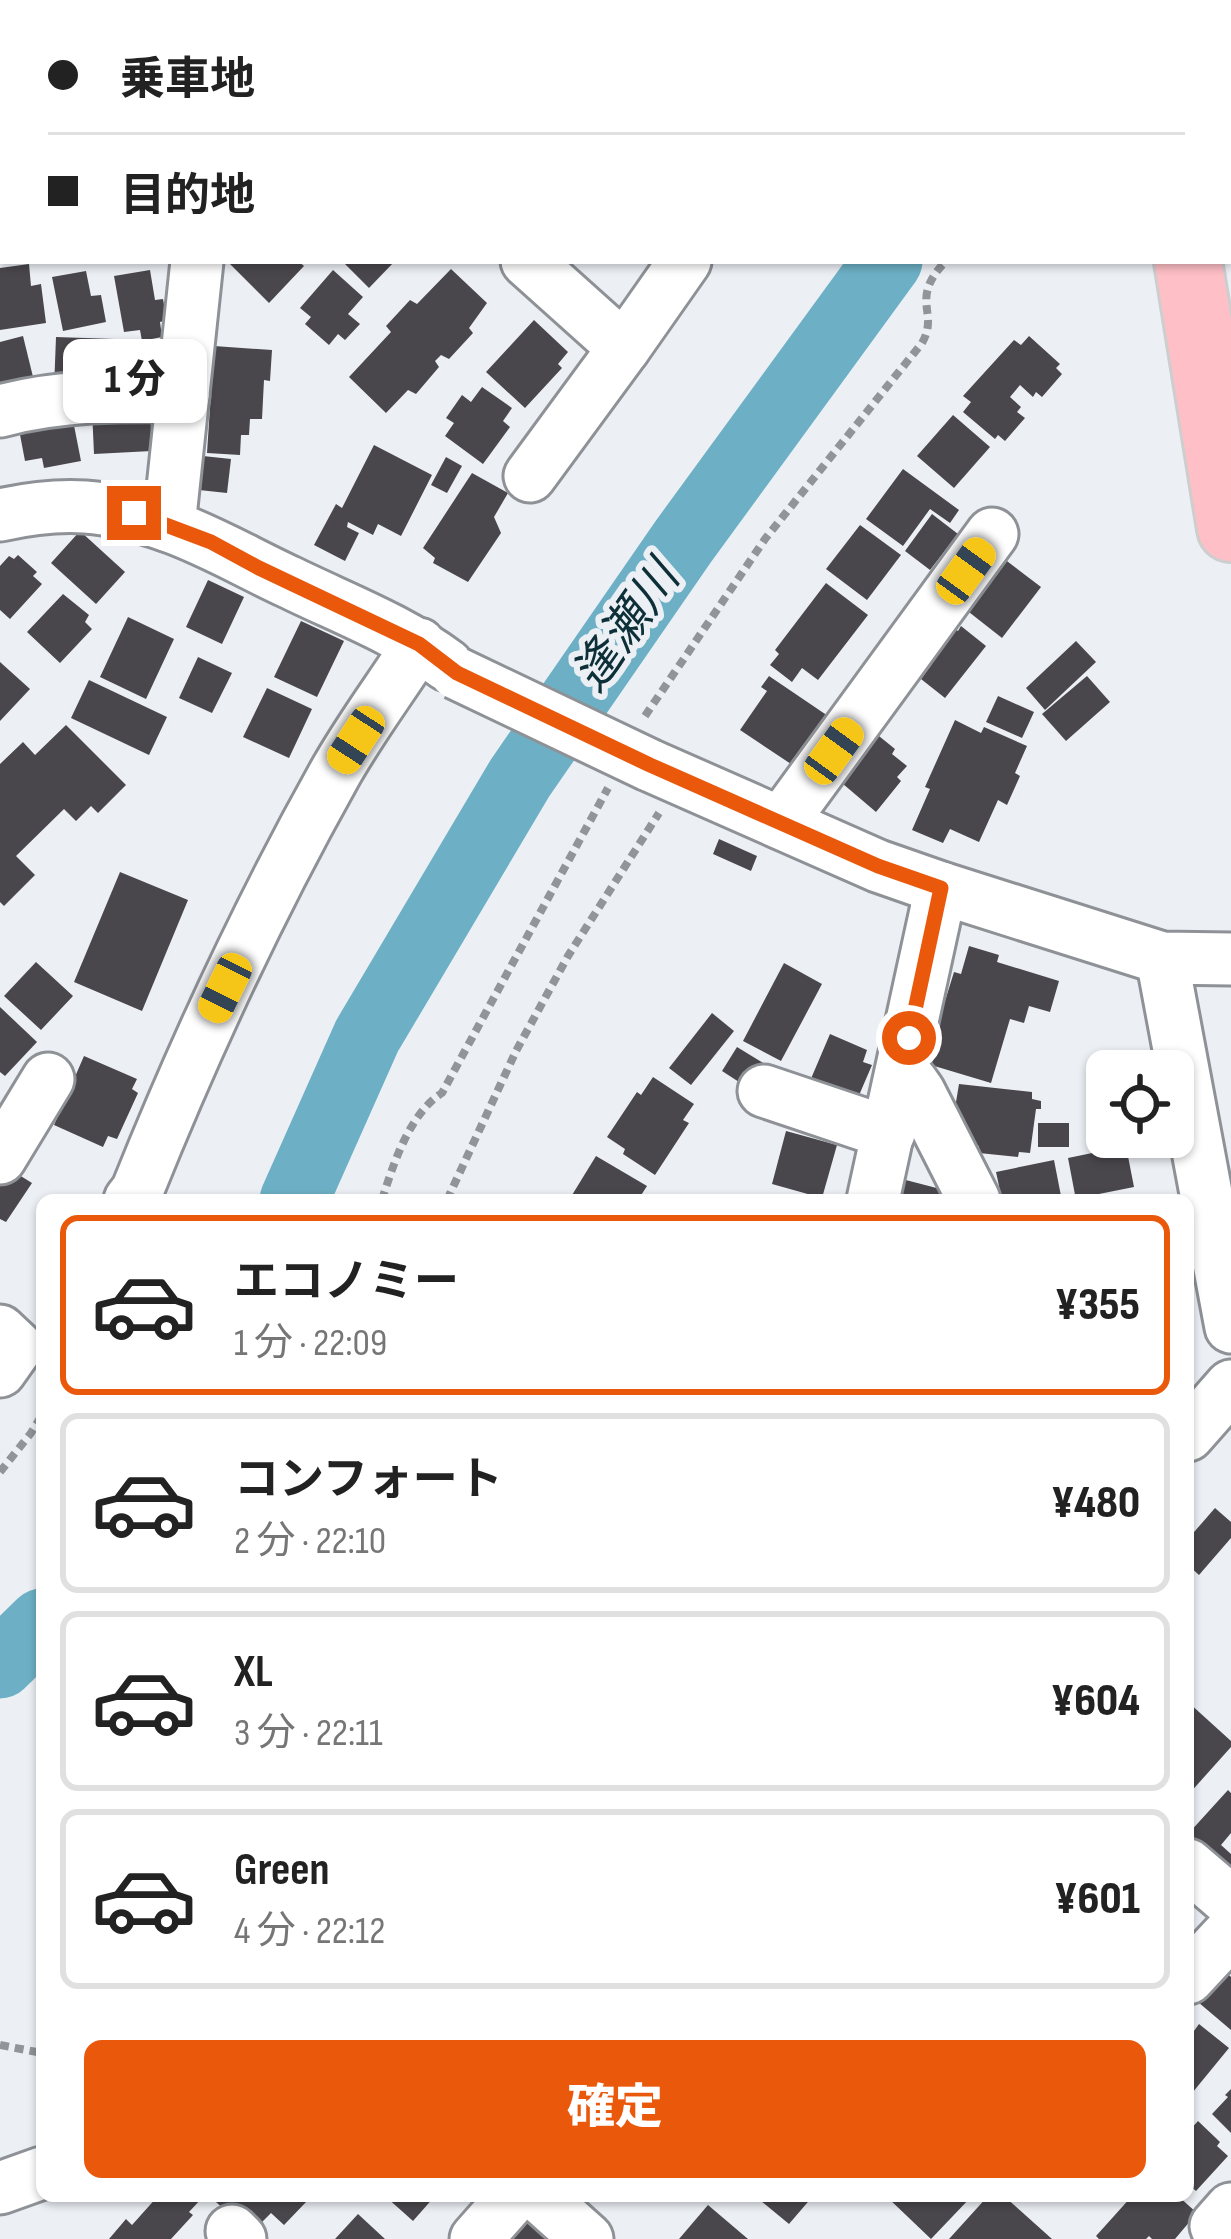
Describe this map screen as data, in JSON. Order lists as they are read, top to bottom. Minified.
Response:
{"water":["逢瀬川"],"page":{"banner":["乗車地","目的地"],"bubble":"1 分","list":[{"name":"エコノミー","note":"1 分 · 22:09","value":"¥355"},{"name":"コンフォート","note":"2 分 · 22:10","value":"¥480"},{"name":"XL","note":"3 分 · 22:11","value":"¥604"},{"name":"Green","note":"4 分 · 22:12","value":"¥601"}],"buttons":"確定"}}
